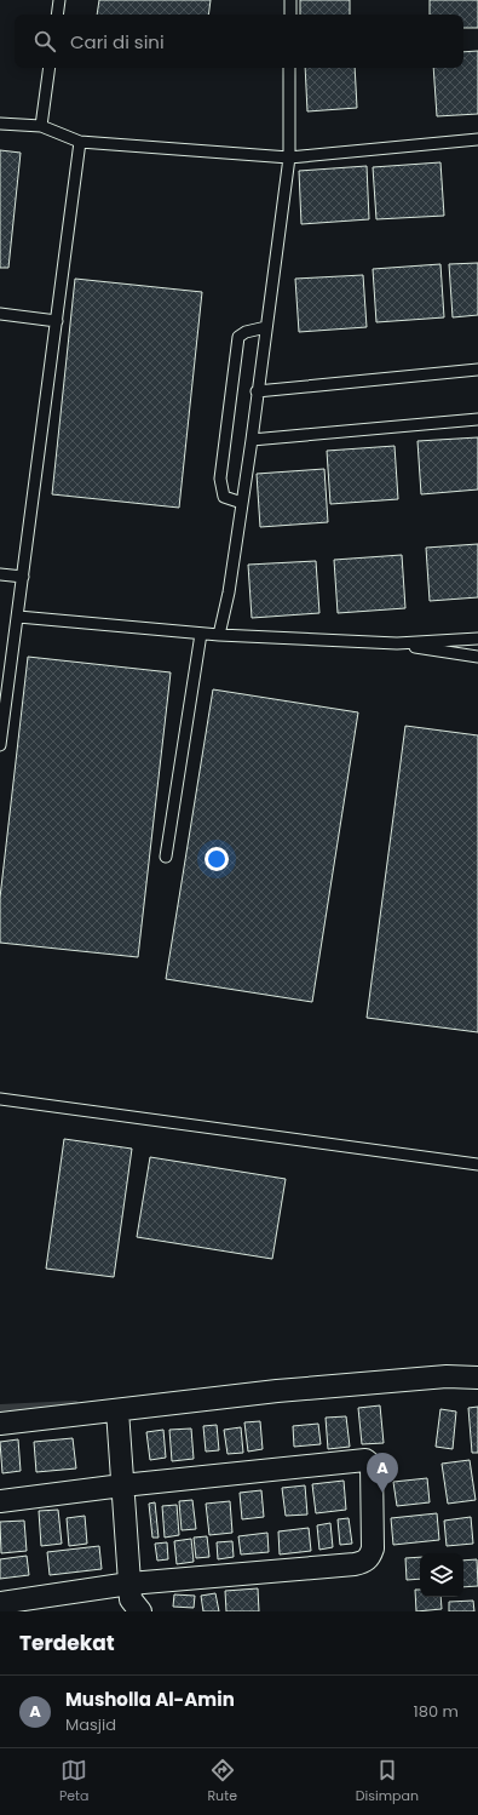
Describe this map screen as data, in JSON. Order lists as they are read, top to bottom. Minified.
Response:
{"page":{"search":"Cari di sini","pins":"A","heading":"Terdekat","list":[{"mark":"A","name":"Musholla Al-Amin","note":"Masjid","value":"180 m"}],"nav":["Peta","Rute","Disimpan"]}}
